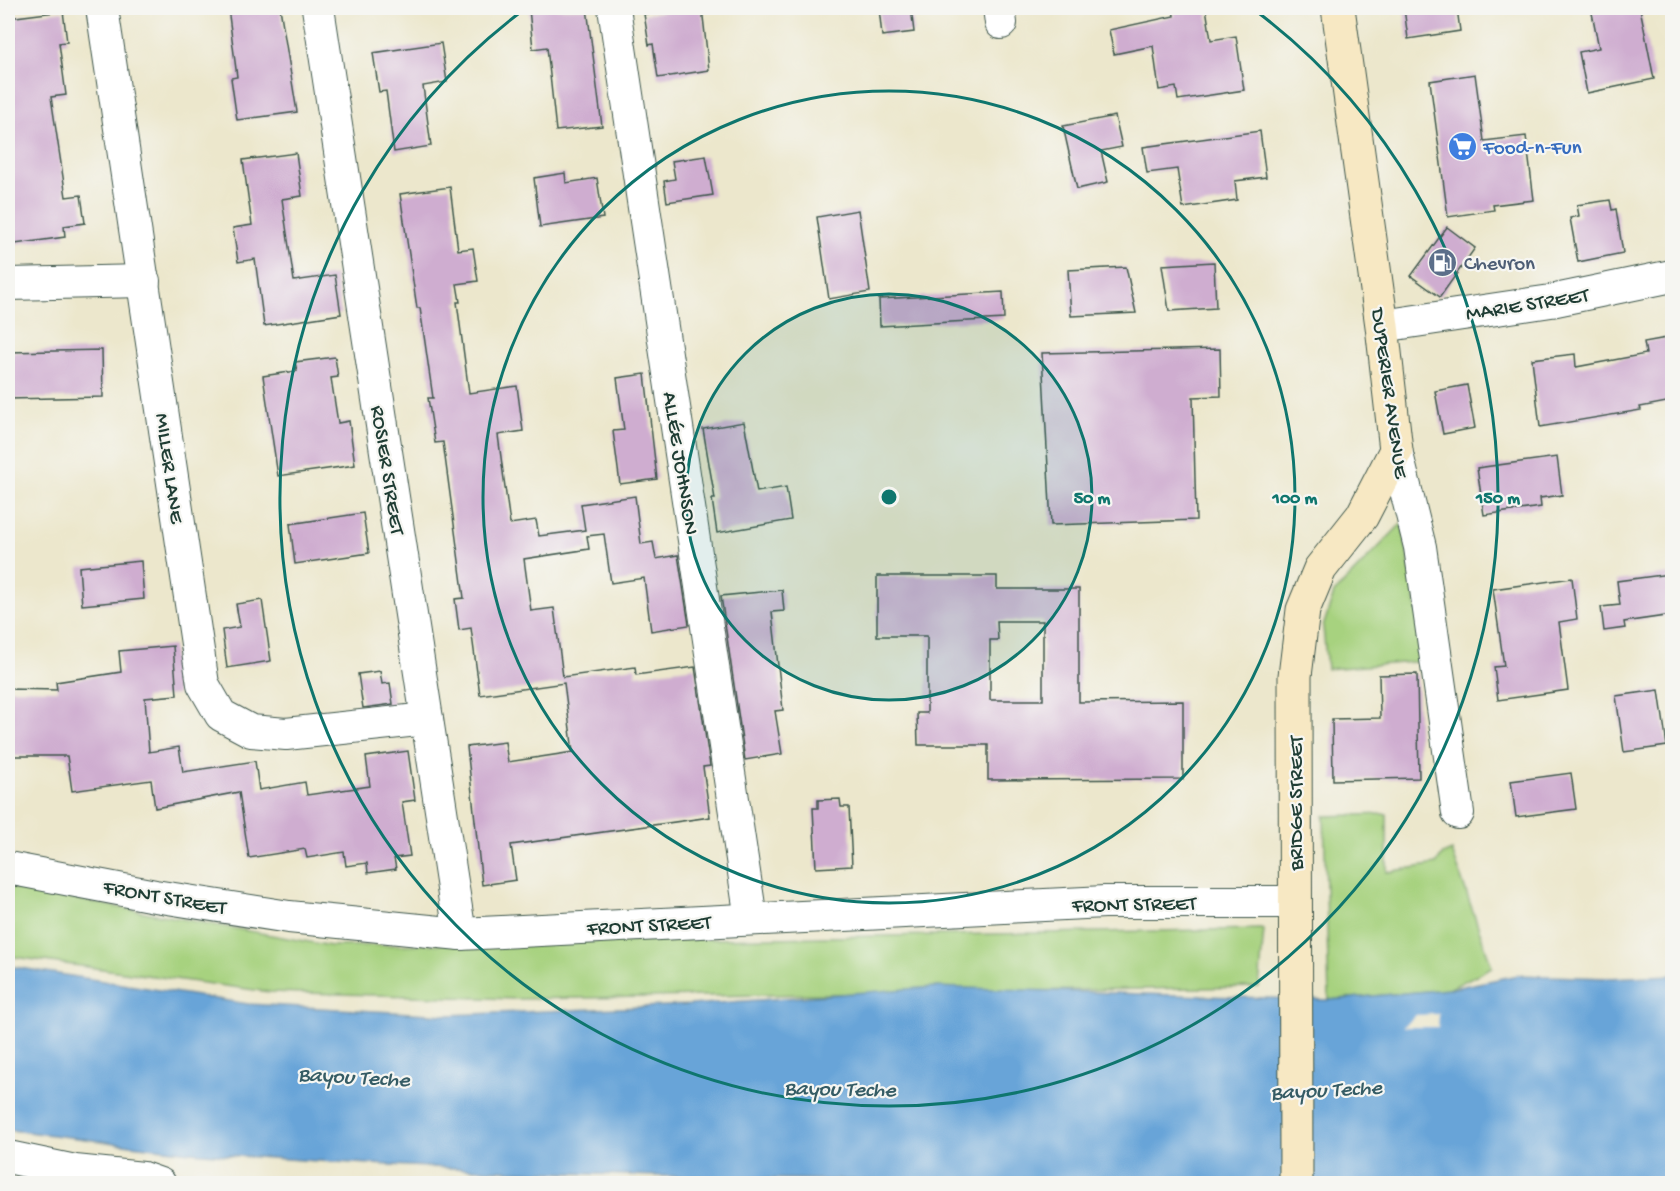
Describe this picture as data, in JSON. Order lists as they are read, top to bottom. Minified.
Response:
{"streets":{"main road":["DUPERIER AVENUE","BRIDGE STREET"],"street":["MARIE STREET","ALLÉE JOHNSON","MILLER LANE","ROSIER STREET","FRONT STREET"]},"crossings":[["MARIE STREET","DUPERIER AVENUE"],["DUPERIER AVENUE","BRIDGE STREET"],["ALLÉE JOHNSON","FRONT STREET"],["MILLER LANE","ROSIER STREET"],["ROSIER STREET","FRONT STREET"],["BRIDGE STREET","FRONT STREET"]],"water":["Bayou Teche"],"places":{"supermarket":["Food-n-Fun"],"fuel station":["Chevron"]},"rings":["50 m","100 m","150 m"]}
